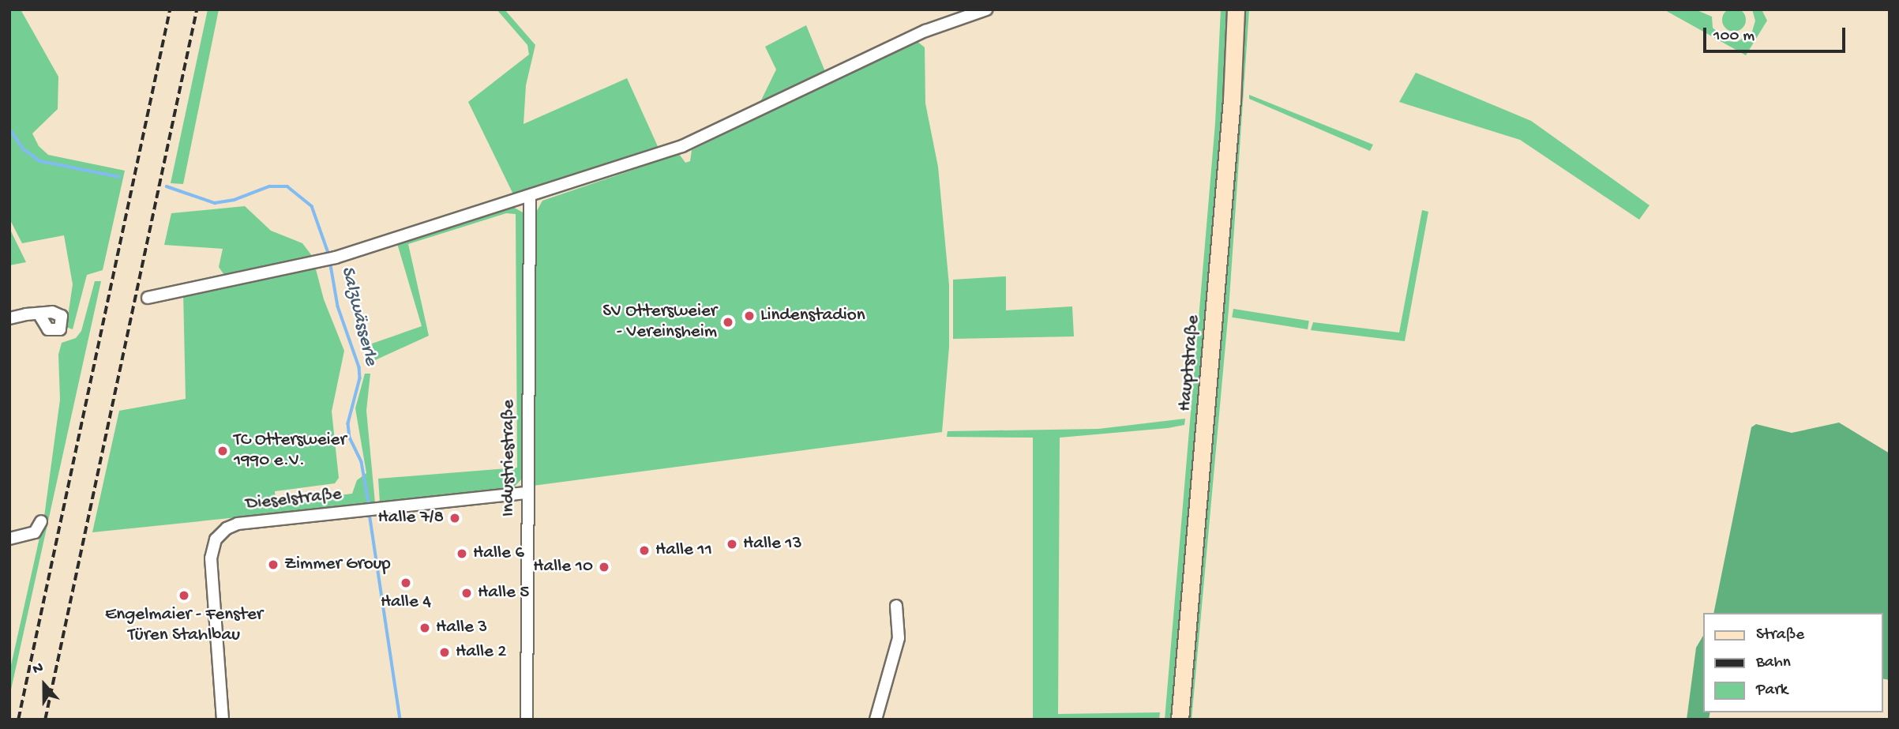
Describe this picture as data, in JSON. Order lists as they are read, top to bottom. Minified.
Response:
{"streets":{"street":["Hauptstraße","Industriestraße","Dieselstraße"]},"crossings":[["Industriestraße","Dieselstraße"]],"water":["Salzwässerle"],"places":["Lindenstadion","SV Ottersweier - Vereinsheim","TC Ottersweier 1990 e.V.","Halle 7/8","Halle 13","Halle 11","Halle 6","Zimmer Group","Halle 10","Halle 4","Halle 5","Engelmaier - Fenster Türen Stahlbau","Halle 3","Halle 2"],"legend":["Straße","Bahn","Park"],"scale_bar":"100 m","north":"top"}
